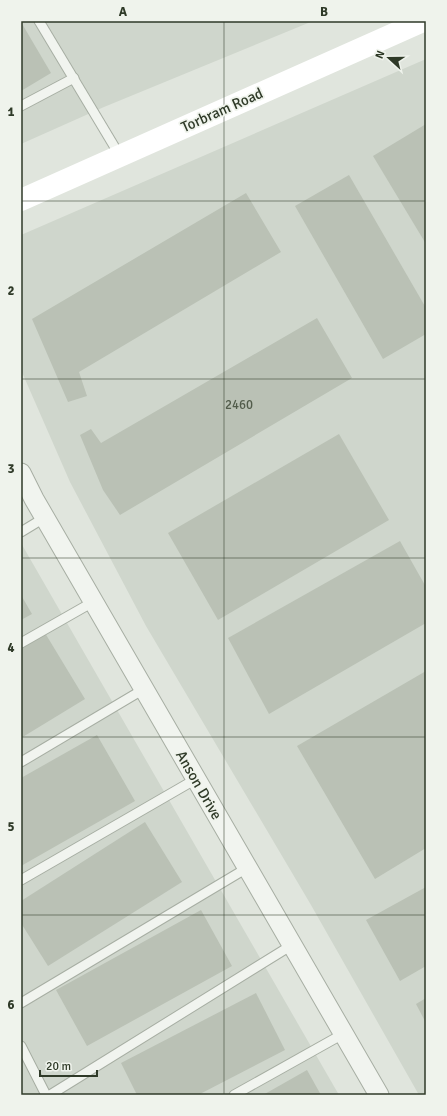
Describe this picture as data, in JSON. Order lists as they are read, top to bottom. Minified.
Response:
{"streets":{"main road":["Torbram Road"],"street":["Anson Drive"]},"house_numbers":["2460"],"scale_bar":"20 m","north":"left","grid":{"columns":["A","B"],"rows":["1","2","3","4","5","6"]}}
